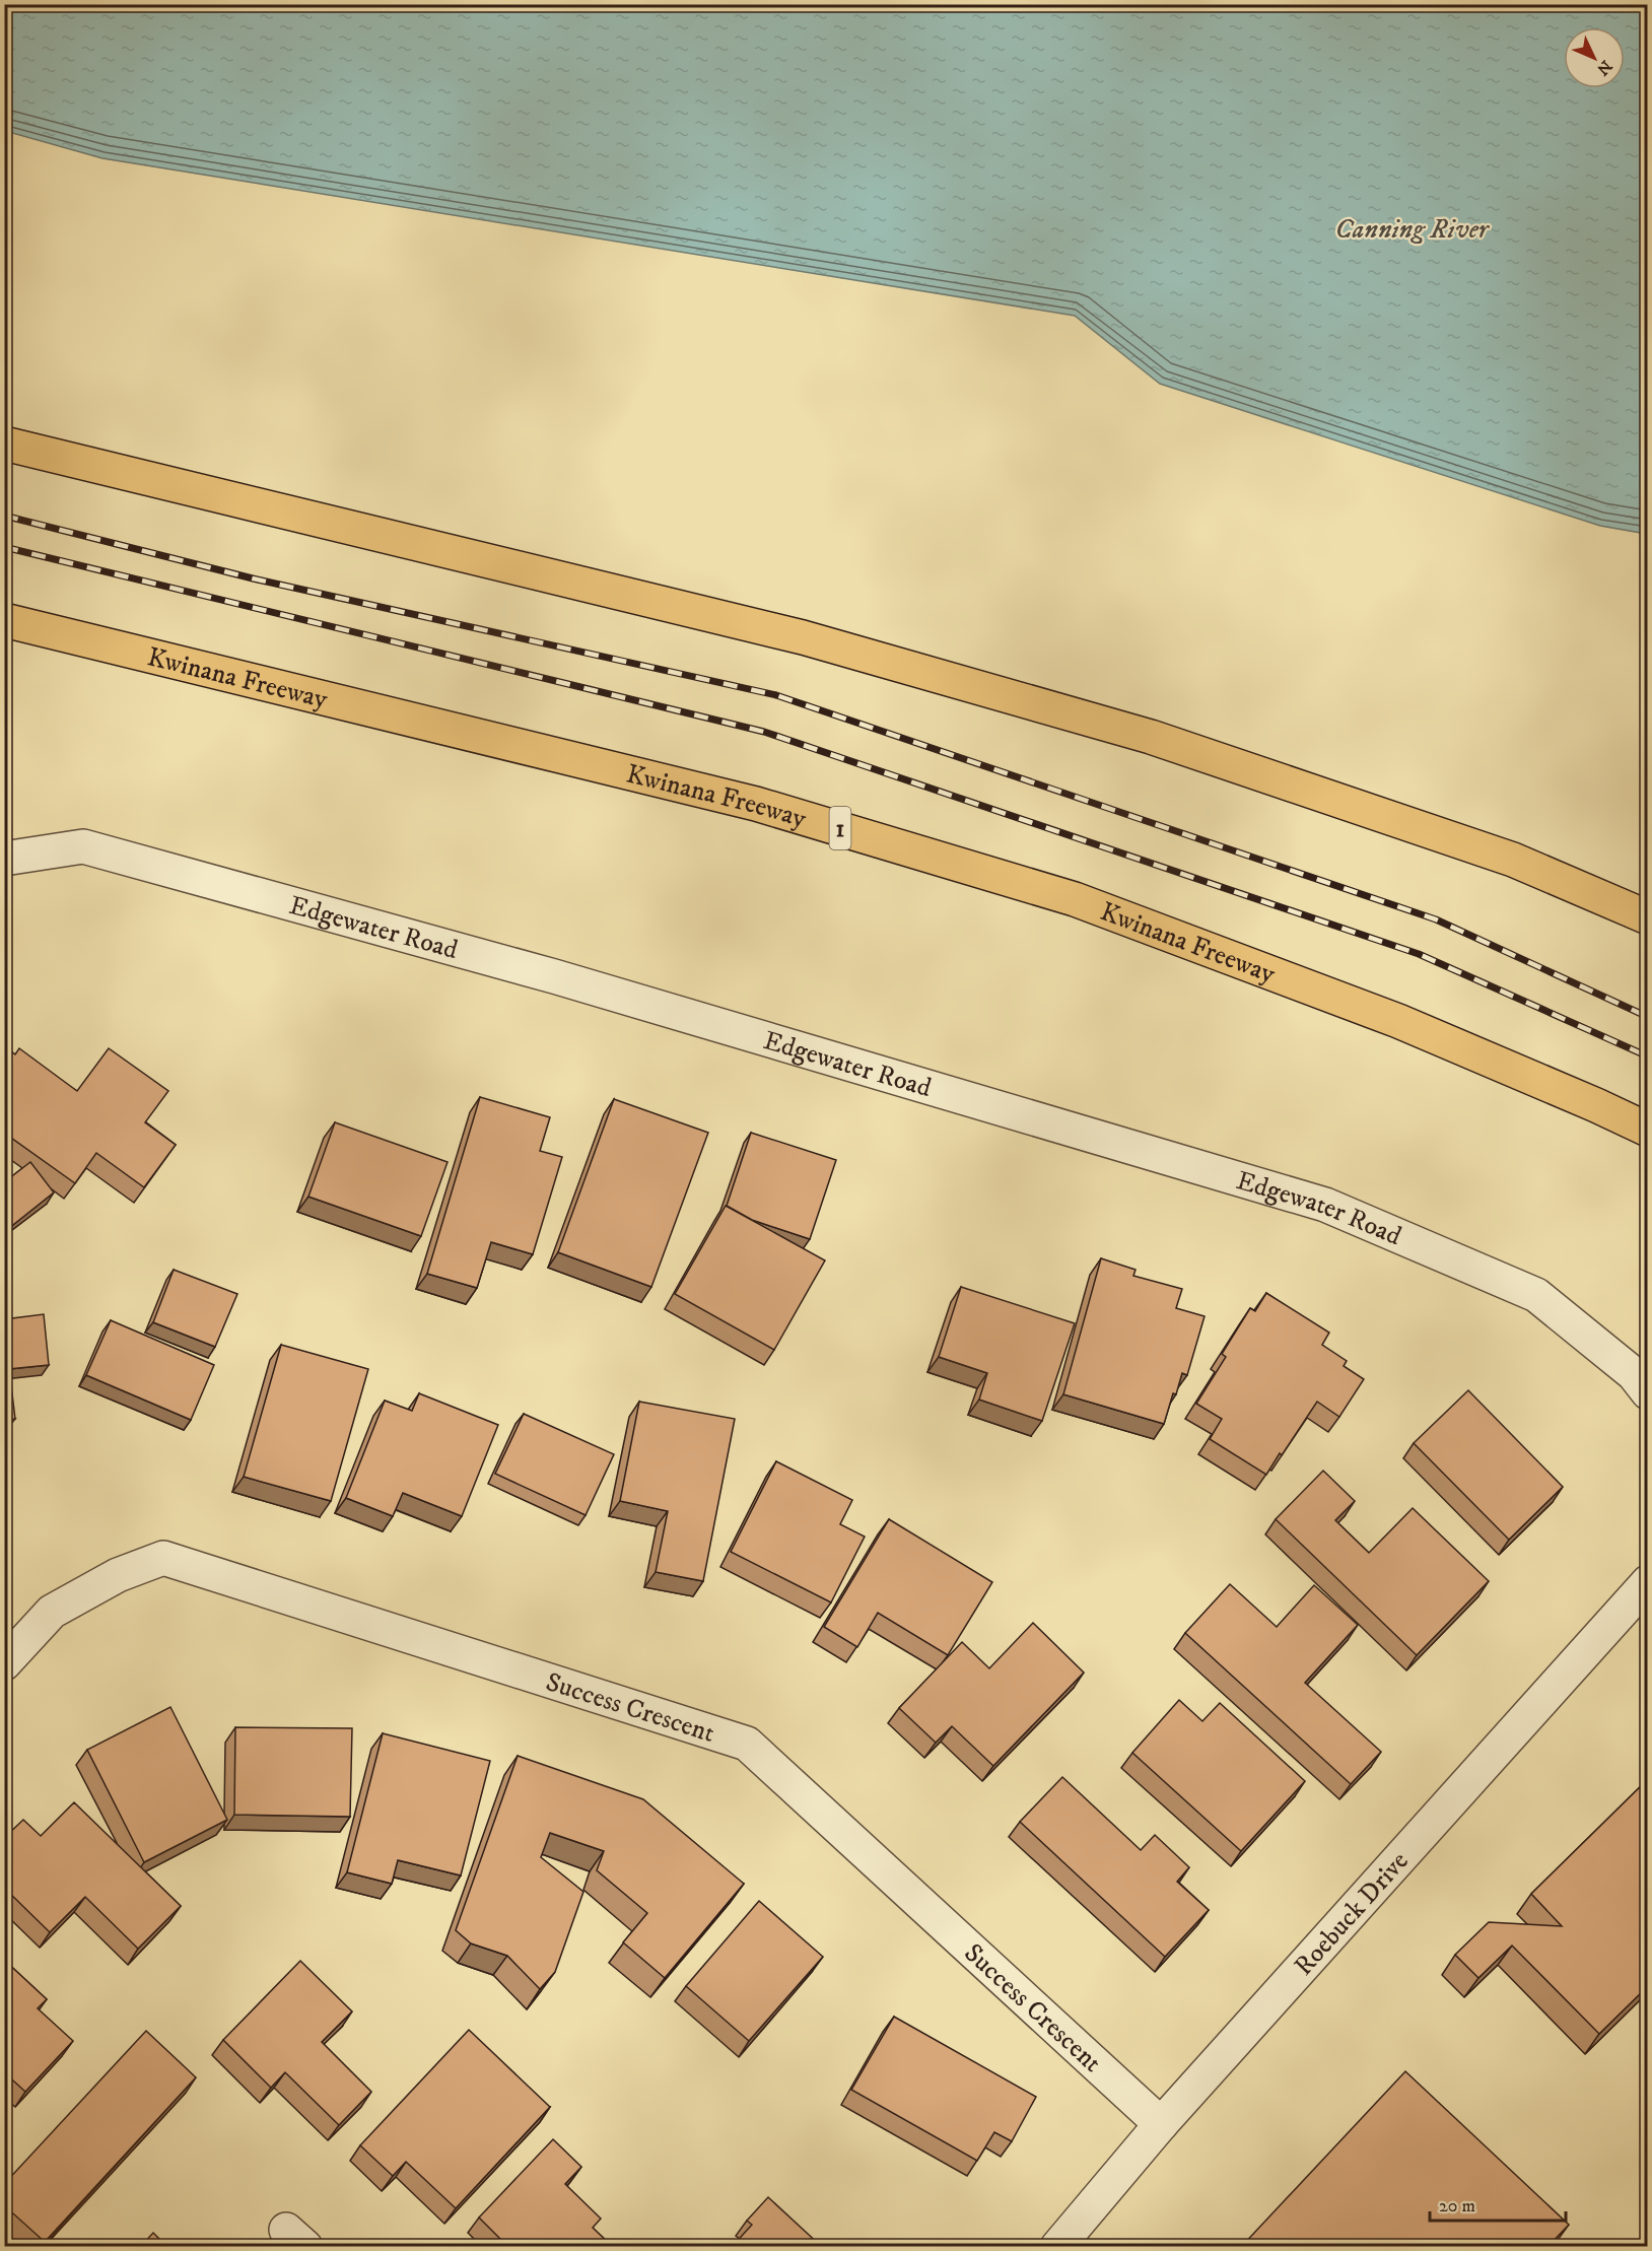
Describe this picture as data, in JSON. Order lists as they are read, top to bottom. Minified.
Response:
{"streets":{"highway":["Kwinana Freeway","1"],"street":["Edgewater Road","Success Crescent","Roebuck Drive"]},"crossings":[["Success Crescent","Roebuck Drive"]],"water":["Canning River"],"scale_bar":"20 m","north":"bottom right"}
